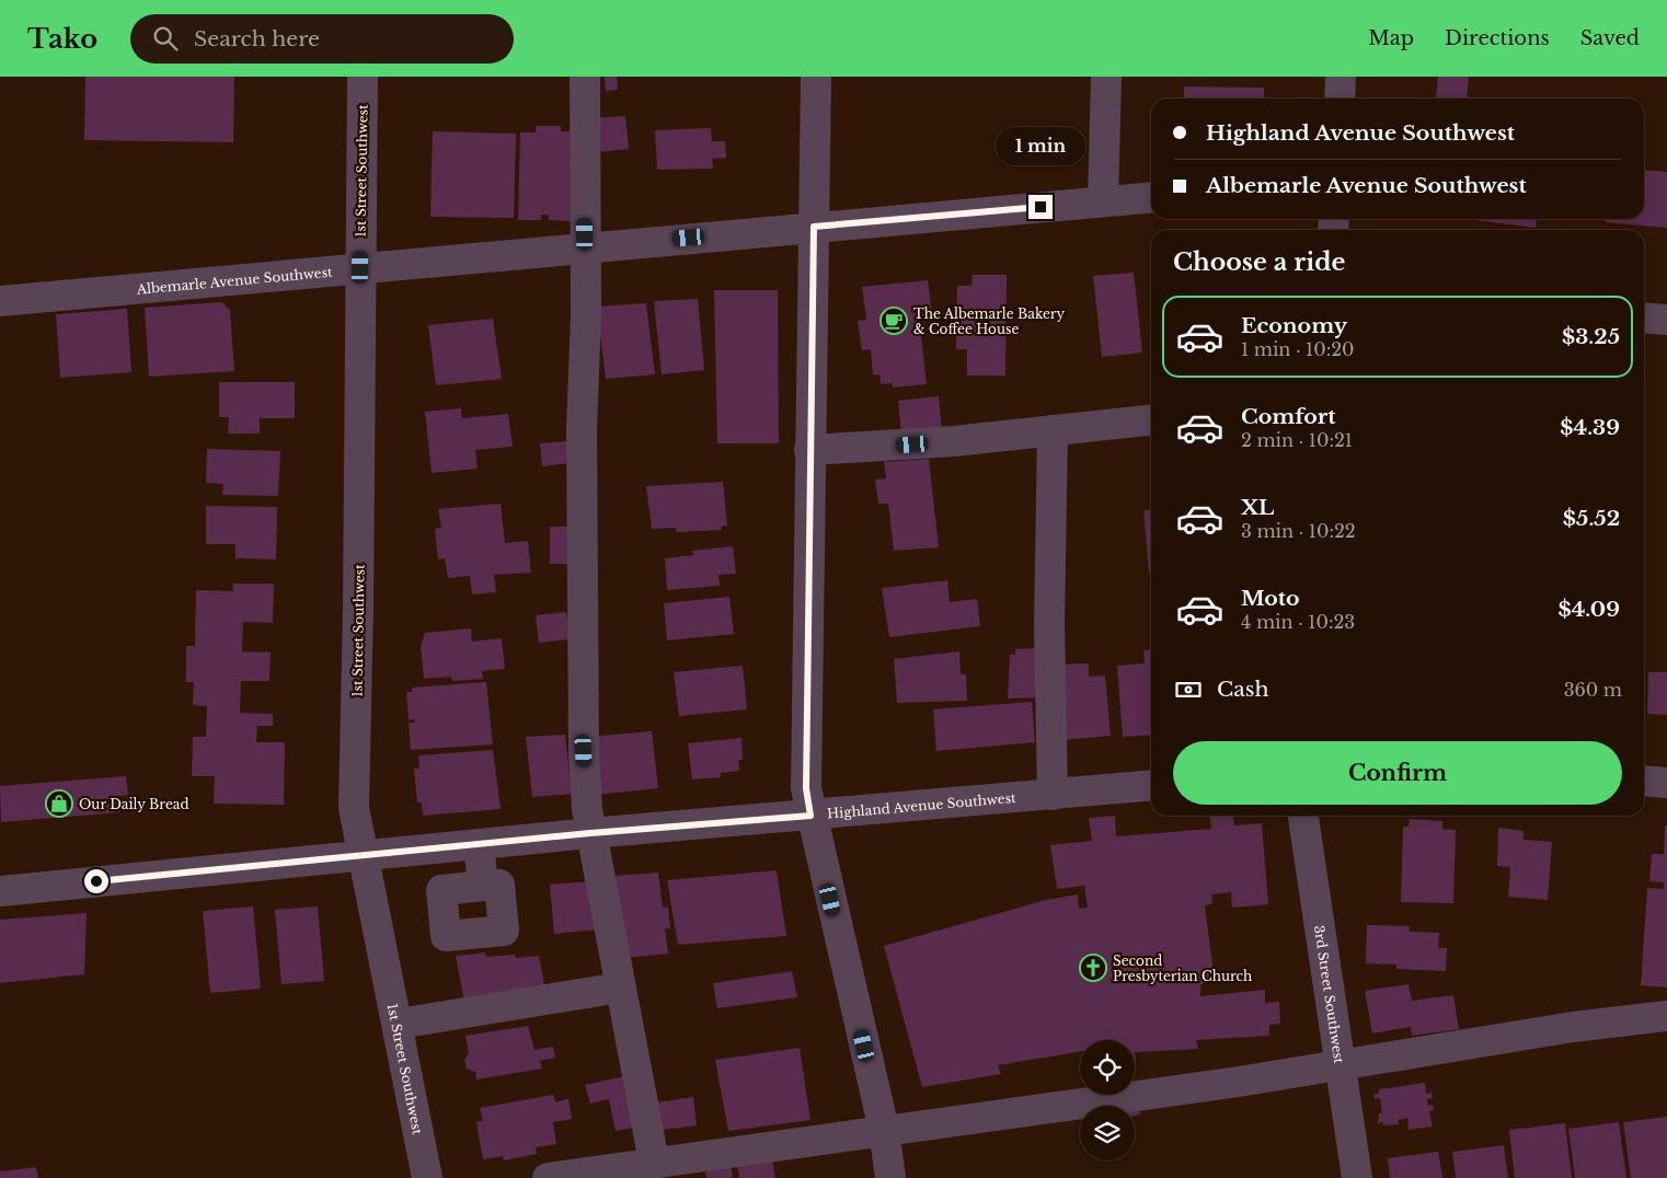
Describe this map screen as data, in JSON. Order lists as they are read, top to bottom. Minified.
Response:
{"streets":{"street":["1st Street Southwest","Albemarle Avenue Southwest","Highland Avenue Southwest","3rd Street Southwest"]},"crossings":[["1st Street Southwest","Albemarle Avenue Southwest"],["1st Street Southwest","Highland Avenue Southwest"]],"places":{"cafe":["The Albemarle Bakery & Coffee House"],"shop":["Our Daily Bread"],"church":["Second Presbyterian Church"]},"page":{"header":"Tako","search":"Search here","nav":["Map","Directions","Saved"],"banner":["Highland Avenue Southwest","Albemarle Avenue Southwest"],"bubble":"1 min","heading":"Choose a ride","list":[{"name":"Economy","note":"1 min · 10:20","value":"$3.25"},{"name":"Comfort","note":"2 min · 10:21","value":"$4.39"},{"name":"XL","note":"3 min · 10:22","value":"$5.52"},{"name":"Moto","note":"4 min · 10:23","value":"$4.09"}],"pay":["Cash","360 m"],"buttons":"Confirm"}}
